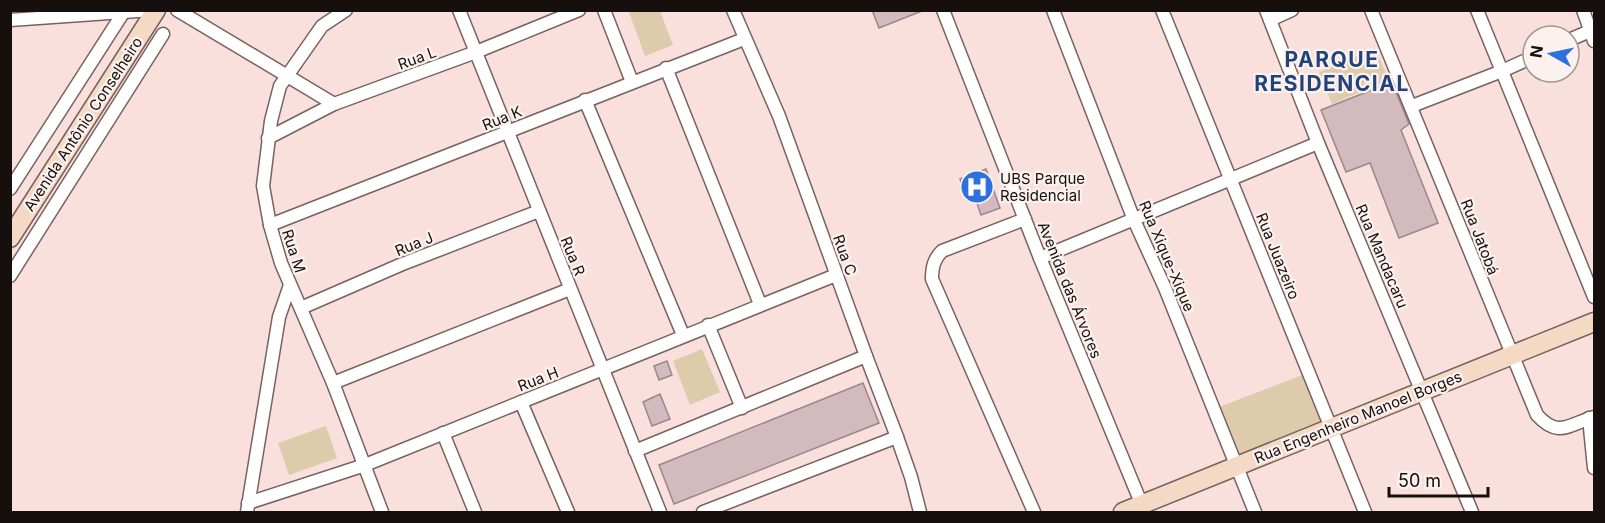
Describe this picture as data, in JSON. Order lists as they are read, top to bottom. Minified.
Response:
{"streets":{"street":["Rua L","Rua K","Avenida Antônio Conselheiro","Rua Jatobá","Rua J","Rua M","Rua C","Rua R","Rua Xique-Xique","Rua Juazeiro","Rua Mandacaru","Avenida das Árvores","Rua H","Rua Engenheiro Manoel Borges"]},"crossings":[["Rua L","Rua M"],["Rua L","Rua R"],["Rua K","Rua M"],["Rua K","Rua C"],["Rua K","Rua R"],["Rua Jatobá","Rua Engenheiro Manoel Borges"],["Rua J","Rua M"],["Rua J","Rua R"],["Rua M","Rua H"],["Rua C","Rua H"],["Rua R","Rua H"],["Rua Xique-Xique","Rua Engenheiro Manoel Borges"],["Rua Juazeiro","Rua Engenheiro Manoel Borges"],["Rua Mandacaru","Rua Engenheiro Manoel Borges"],["Avenida das Árvores","Rua Engenheiro Manoel Borges"]],"districts":["PARQUE RESIDENCIAL"],"places":{"hospital":["UBS Parque Residencial"]},"scale_bar":"50 m","north":"left"}
